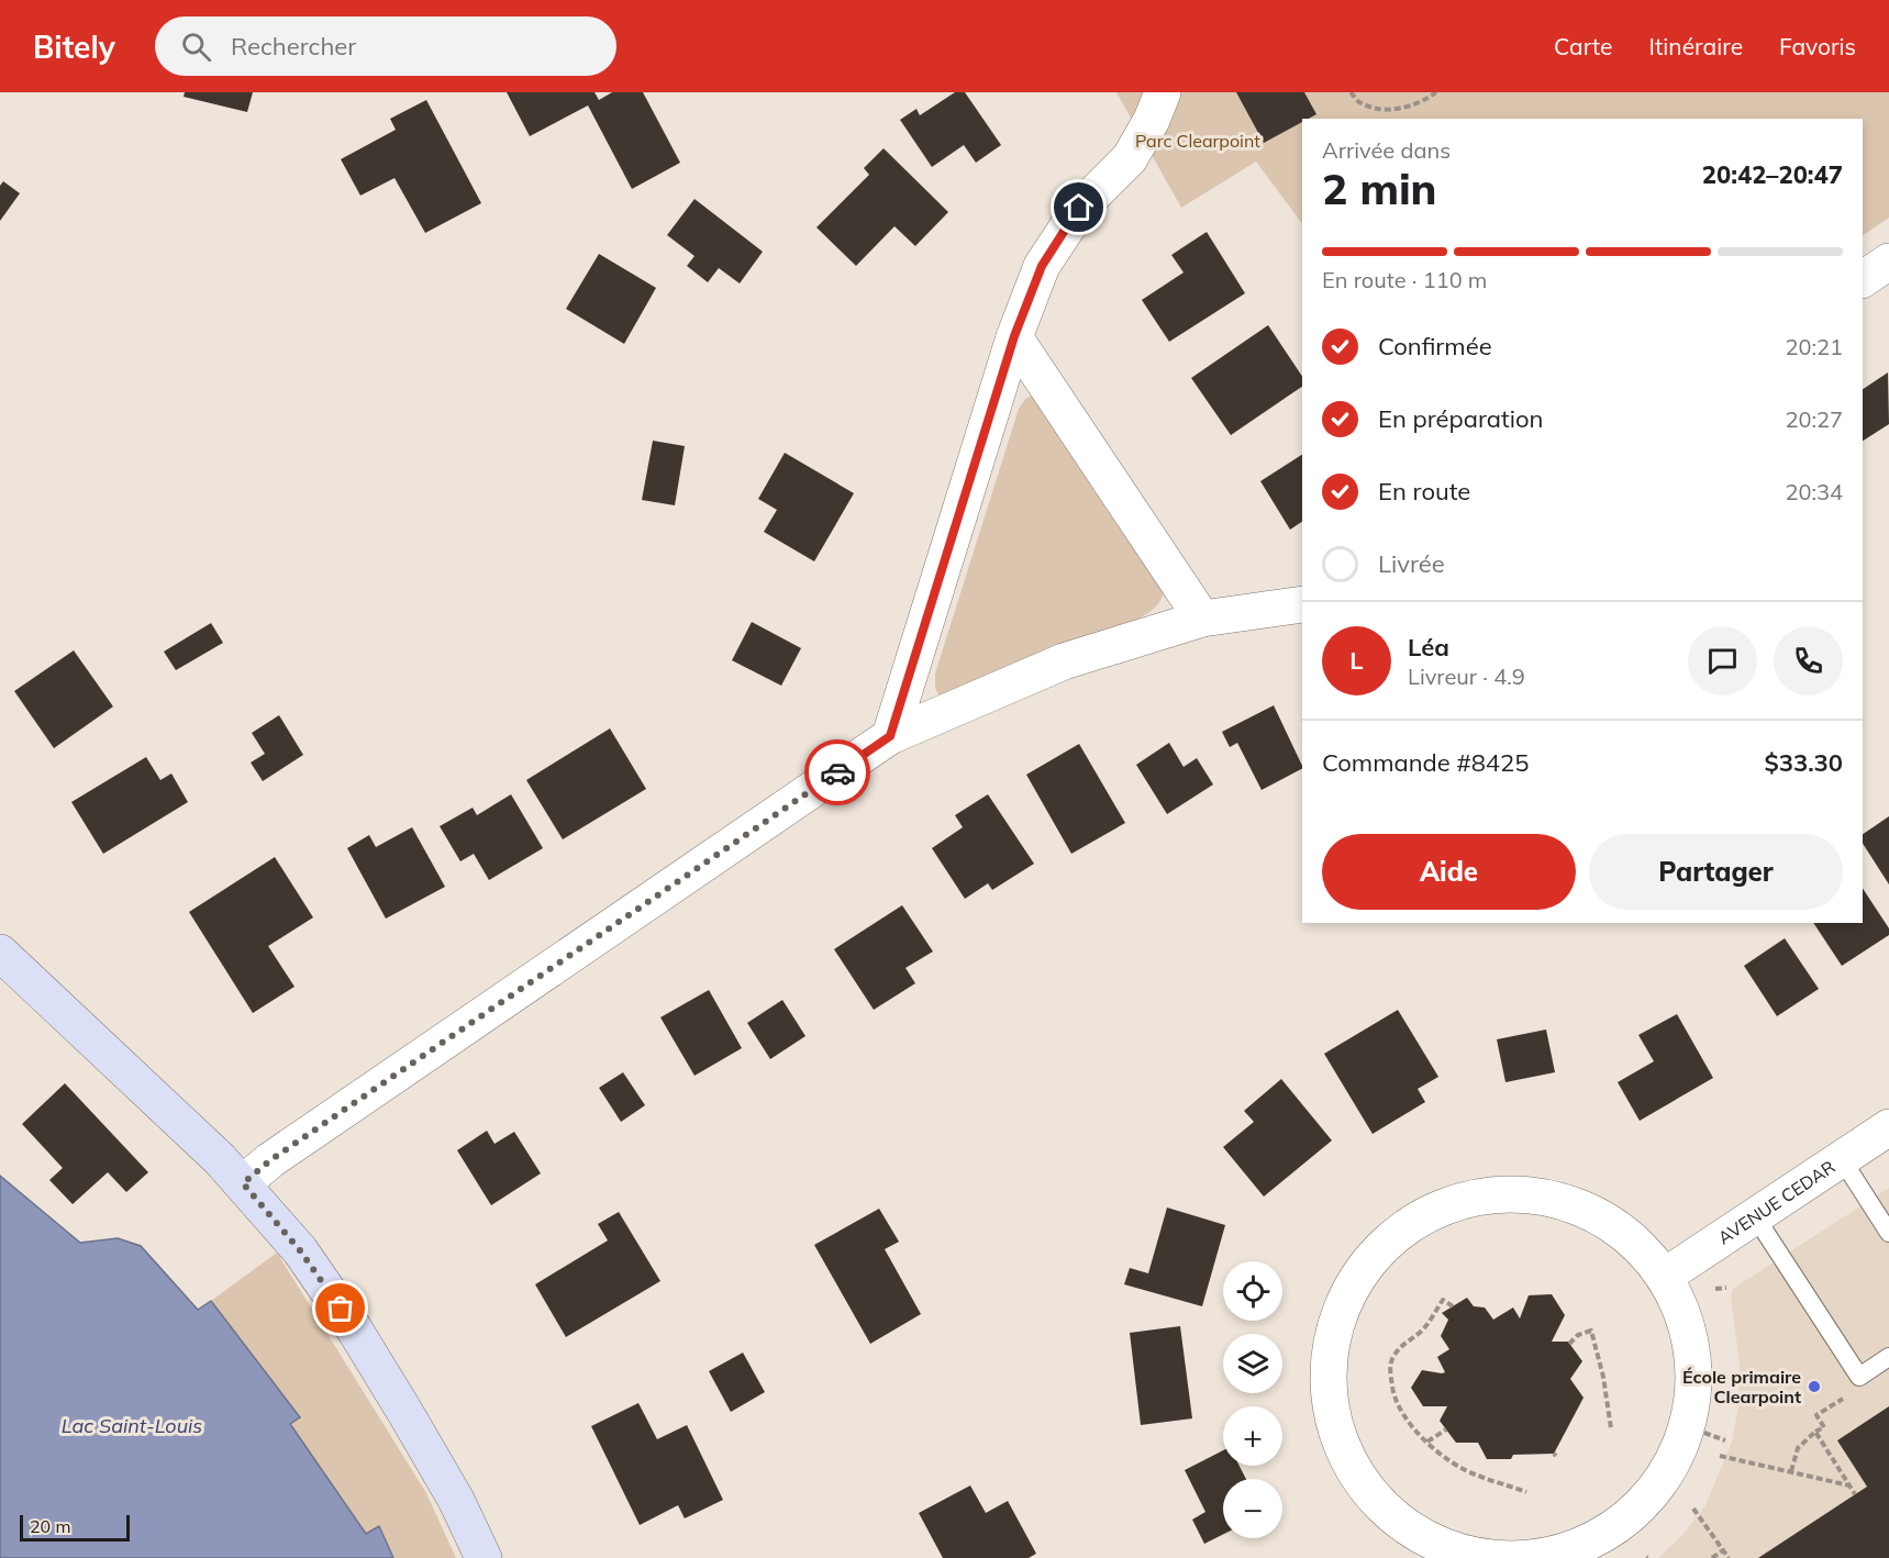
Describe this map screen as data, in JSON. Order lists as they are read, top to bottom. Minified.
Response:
{"streets":{"street":["AVENUE CEDAR"]},"water":["Lac Saint-Louis"],"parks":["Parc Clearpoint"],"places":["École primaire Clearpoint"],"scale_bar":"20 m","page":{"header":"Bitely","search":"Rechercher","nav":["Carte","Itinéraire","Favoris"],"heading":["2 min","Arrivée dans","20:42–20:47"],"panel":["Léa","Livreur · 4.9","Commande #8425","$33.30"],"bar":"En route · 110 m","list":[["Confirmée","20:21"],["En préparation","20:27"],["En route","20:34"],"Livrée"],"round":"L","buttons":["Aide","Partager"],"map_buttons":["+","−"],"scale":"20 m"}}
